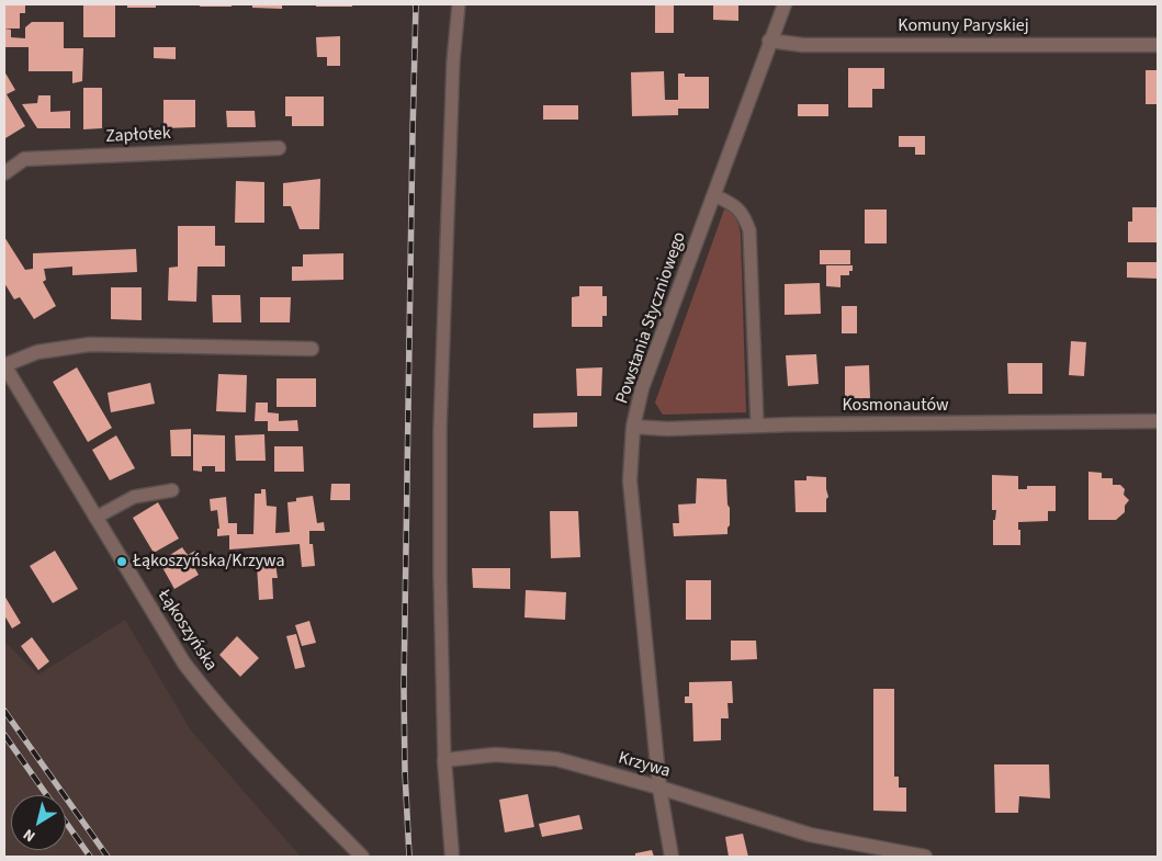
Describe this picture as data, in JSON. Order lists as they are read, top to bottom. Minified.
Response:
{"streets":{"street":["Komuny Paryskiej","Zapłotek","Powstania Styczniowego","Kosmonautów","Łąkoszyńska","Krzywa"]},"crossings":[["Komuny Paryskiej","Powstania Styczniowego"],["Powstania Styczniowego","Kosmonautów"],["Powstania Styczniowego","Krzywa"]],"places":["Łąkoszyńska/Krzywa"],"north":"bottom left"}
